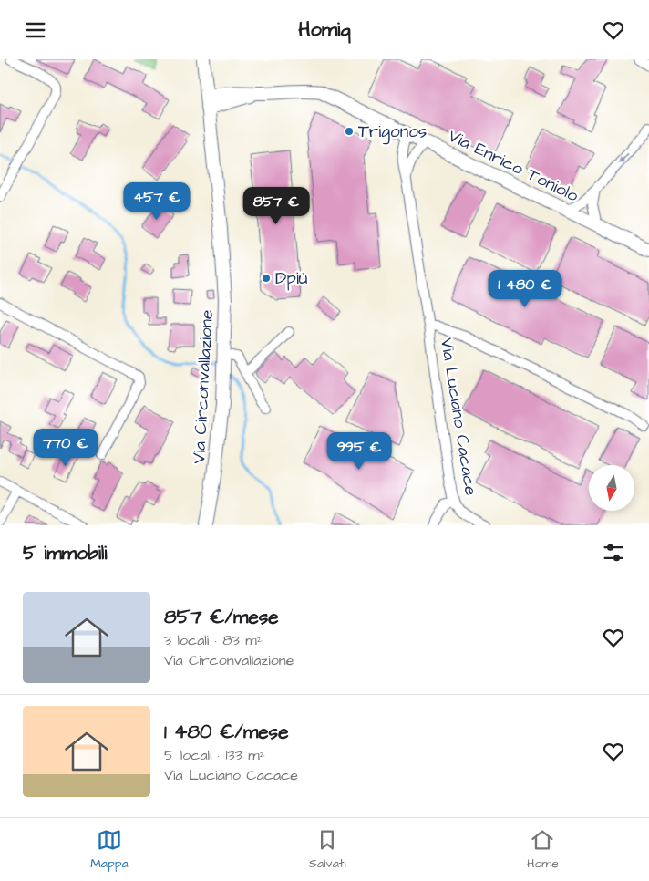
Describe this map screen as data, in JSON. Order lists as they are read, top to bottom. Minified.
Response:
{"streets":{"street":["Via Enrico Toniolo","Via Circonvallazione","Via Luciano Cacace"]},"crossings":[["Via Enrico Toniolo","Via Circonvallazione"],["Via Enrico Toniolo","Via Luciano Cacace"]],"places":["Trigonos","Dpiù"],"north":"bottom","page":{"header":"Homiq","price":["457 €","857 €","1 480 €","770 €","995 €"],"heading":"5 immobili","list":[{"name":"857 €/mese","note":"3 locali · 83 m² · Via Circonvallazione"},{"name":"1 480 €/mese","note":"5 locali · 133 m² · Via Luciano Cacace"}],"tabs":["Mappa","Salvati","Home"]}}
